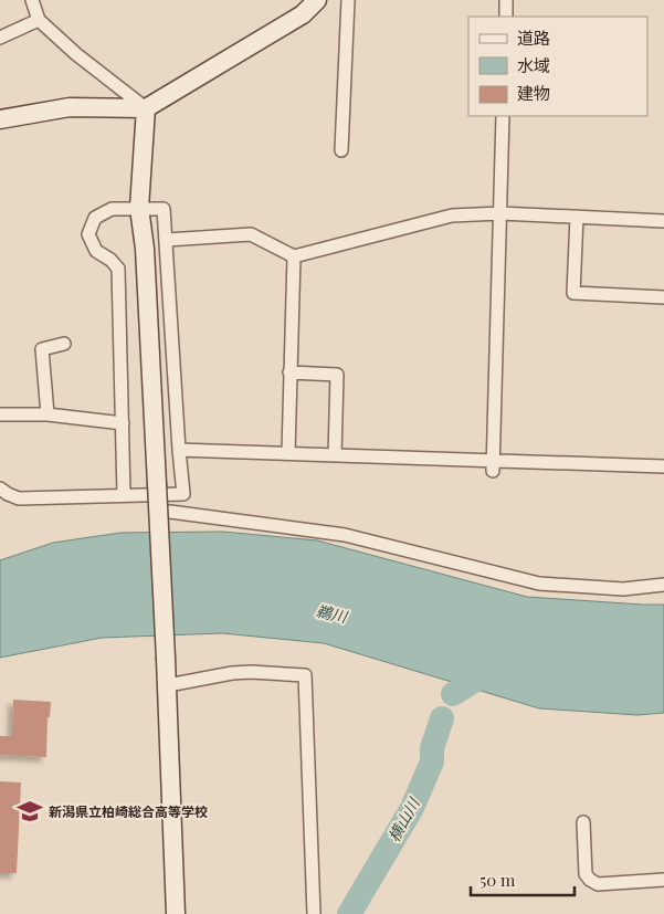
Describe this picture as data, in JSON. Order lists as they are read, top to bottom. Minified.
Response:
{"water":["鵜川","横山川"],"places":{"school or university":["新潟県立柏崎総合高等学校"]},"legend":["道路","水域","建物"],"scale_bar":"50 m"}
